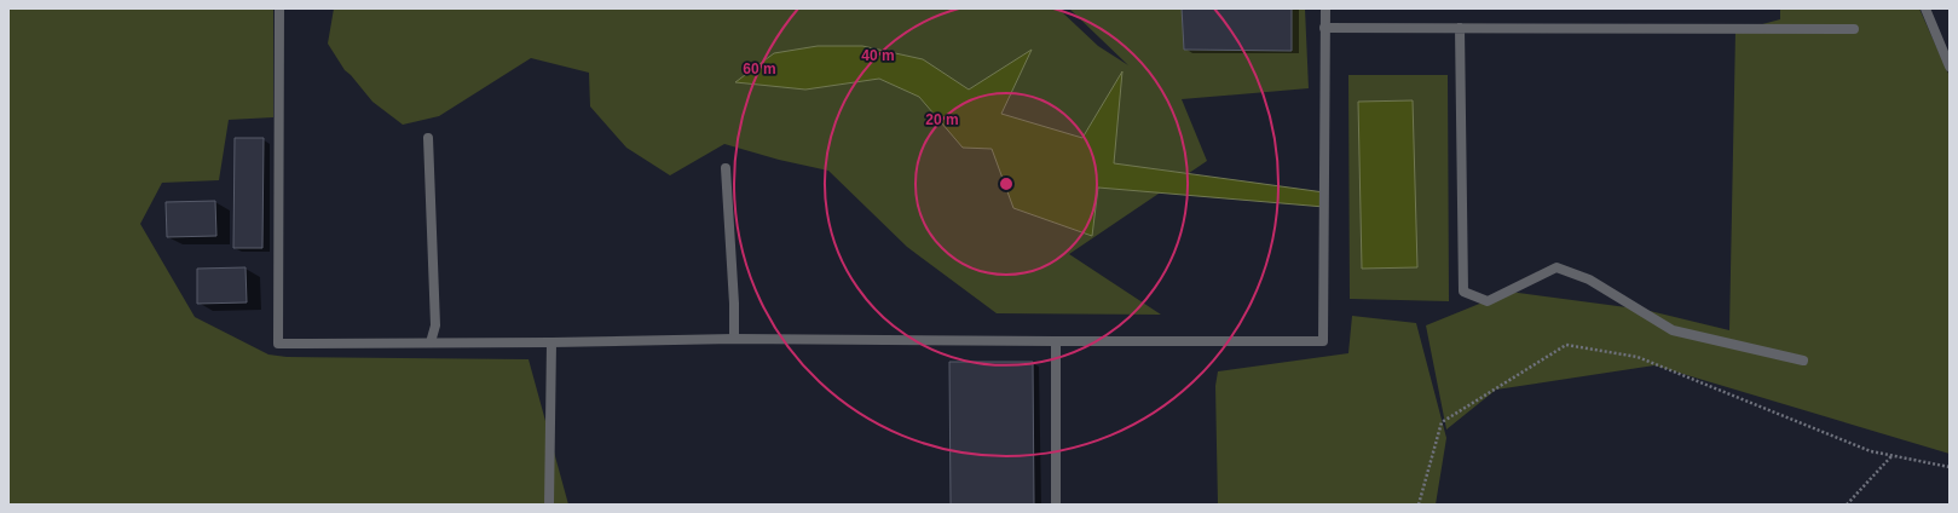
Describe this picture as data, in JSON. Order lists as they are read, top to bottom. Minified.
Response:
{"rings":["40 m","60 m","20 m"]}
